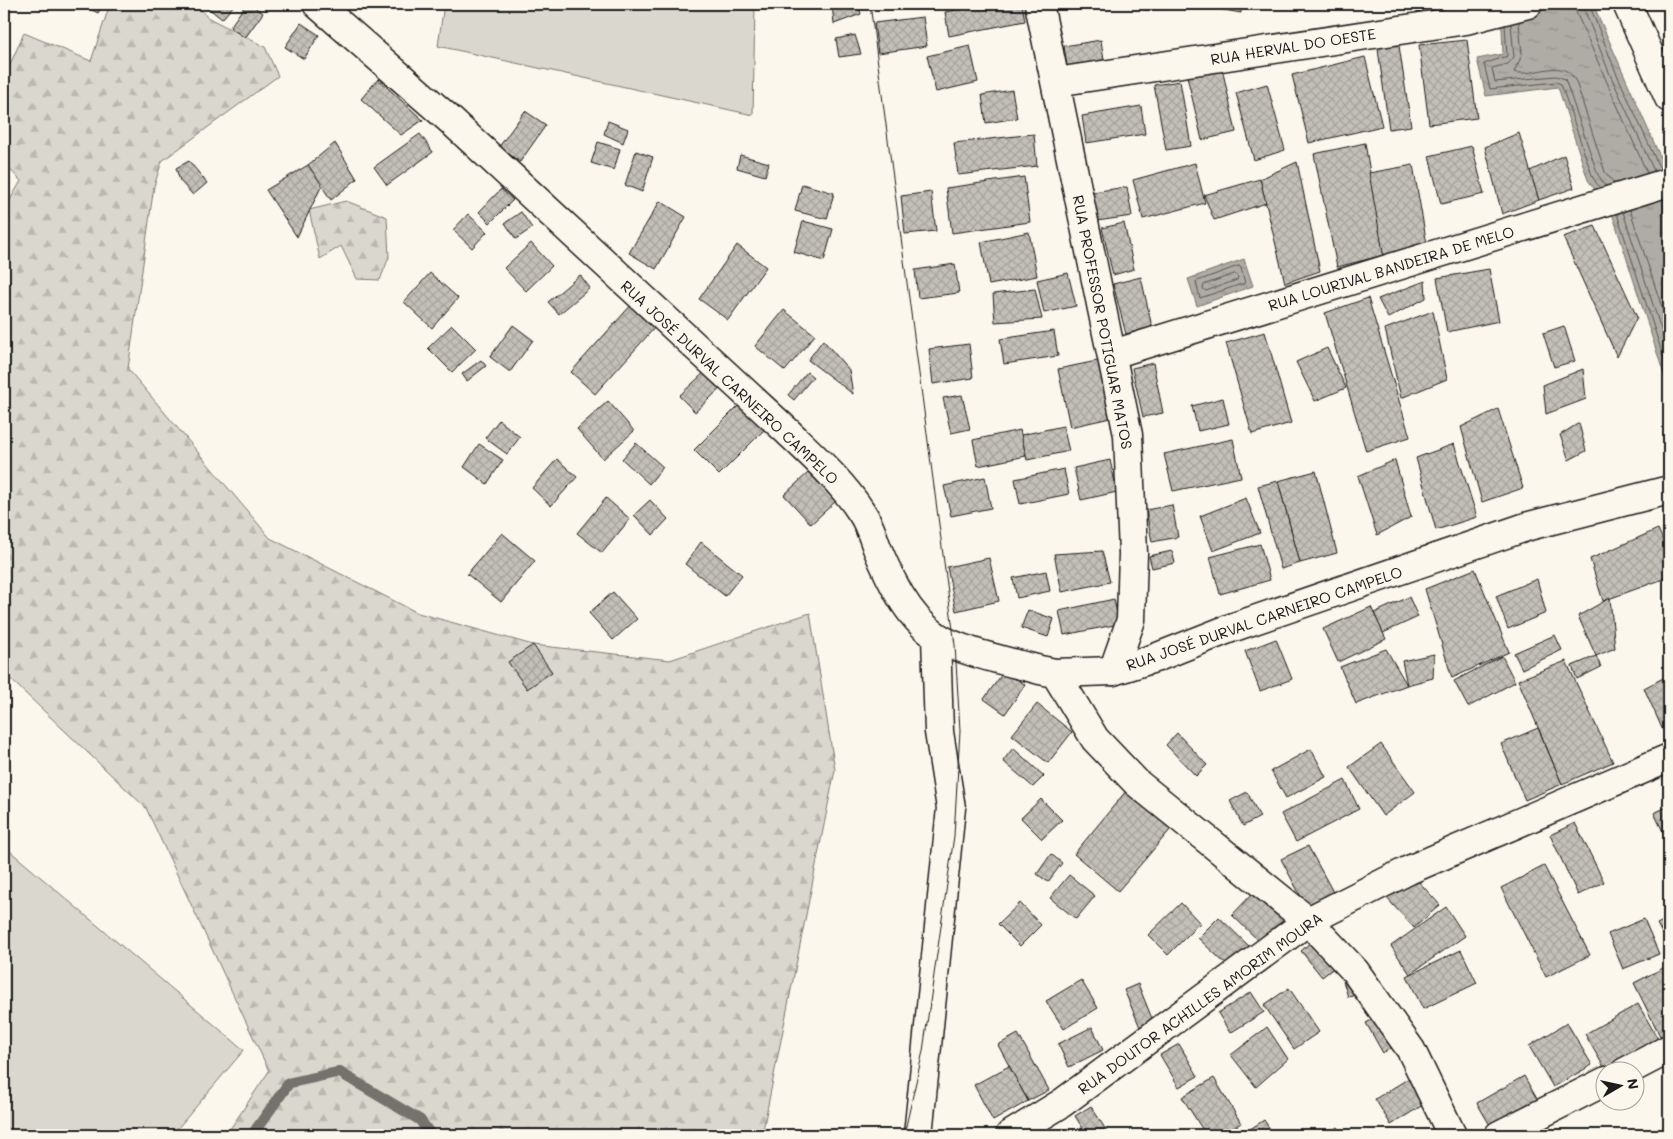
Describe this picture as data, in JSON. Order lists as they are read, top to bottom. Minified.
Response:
{"streets":{"street":["RUA HERVAL DO OESTE","RUA LOURIVAL BANDEIRA DE MELO","RUA PROFESSOR POTIGUAR MATOS","RUA JOSÉ DURVAL CARNEIRO CAMPELO","RUA DOUTOR ACHILLES AMORIM MOURA"]},"crossings":[["RUA HERVAL DO OESTE","RUA PROFESSOR POTIGUAR MATOS"],["RUA LOURIVAL BANDEIRA DE MELO","RUA PROFESSOR POTIGUAR MATOS"],["RUA PROFESSOR POTIGUAR MATOS","RUA JOSÉ DURVAL CARNEIRO CAMPELO"]],"north":"right"}
